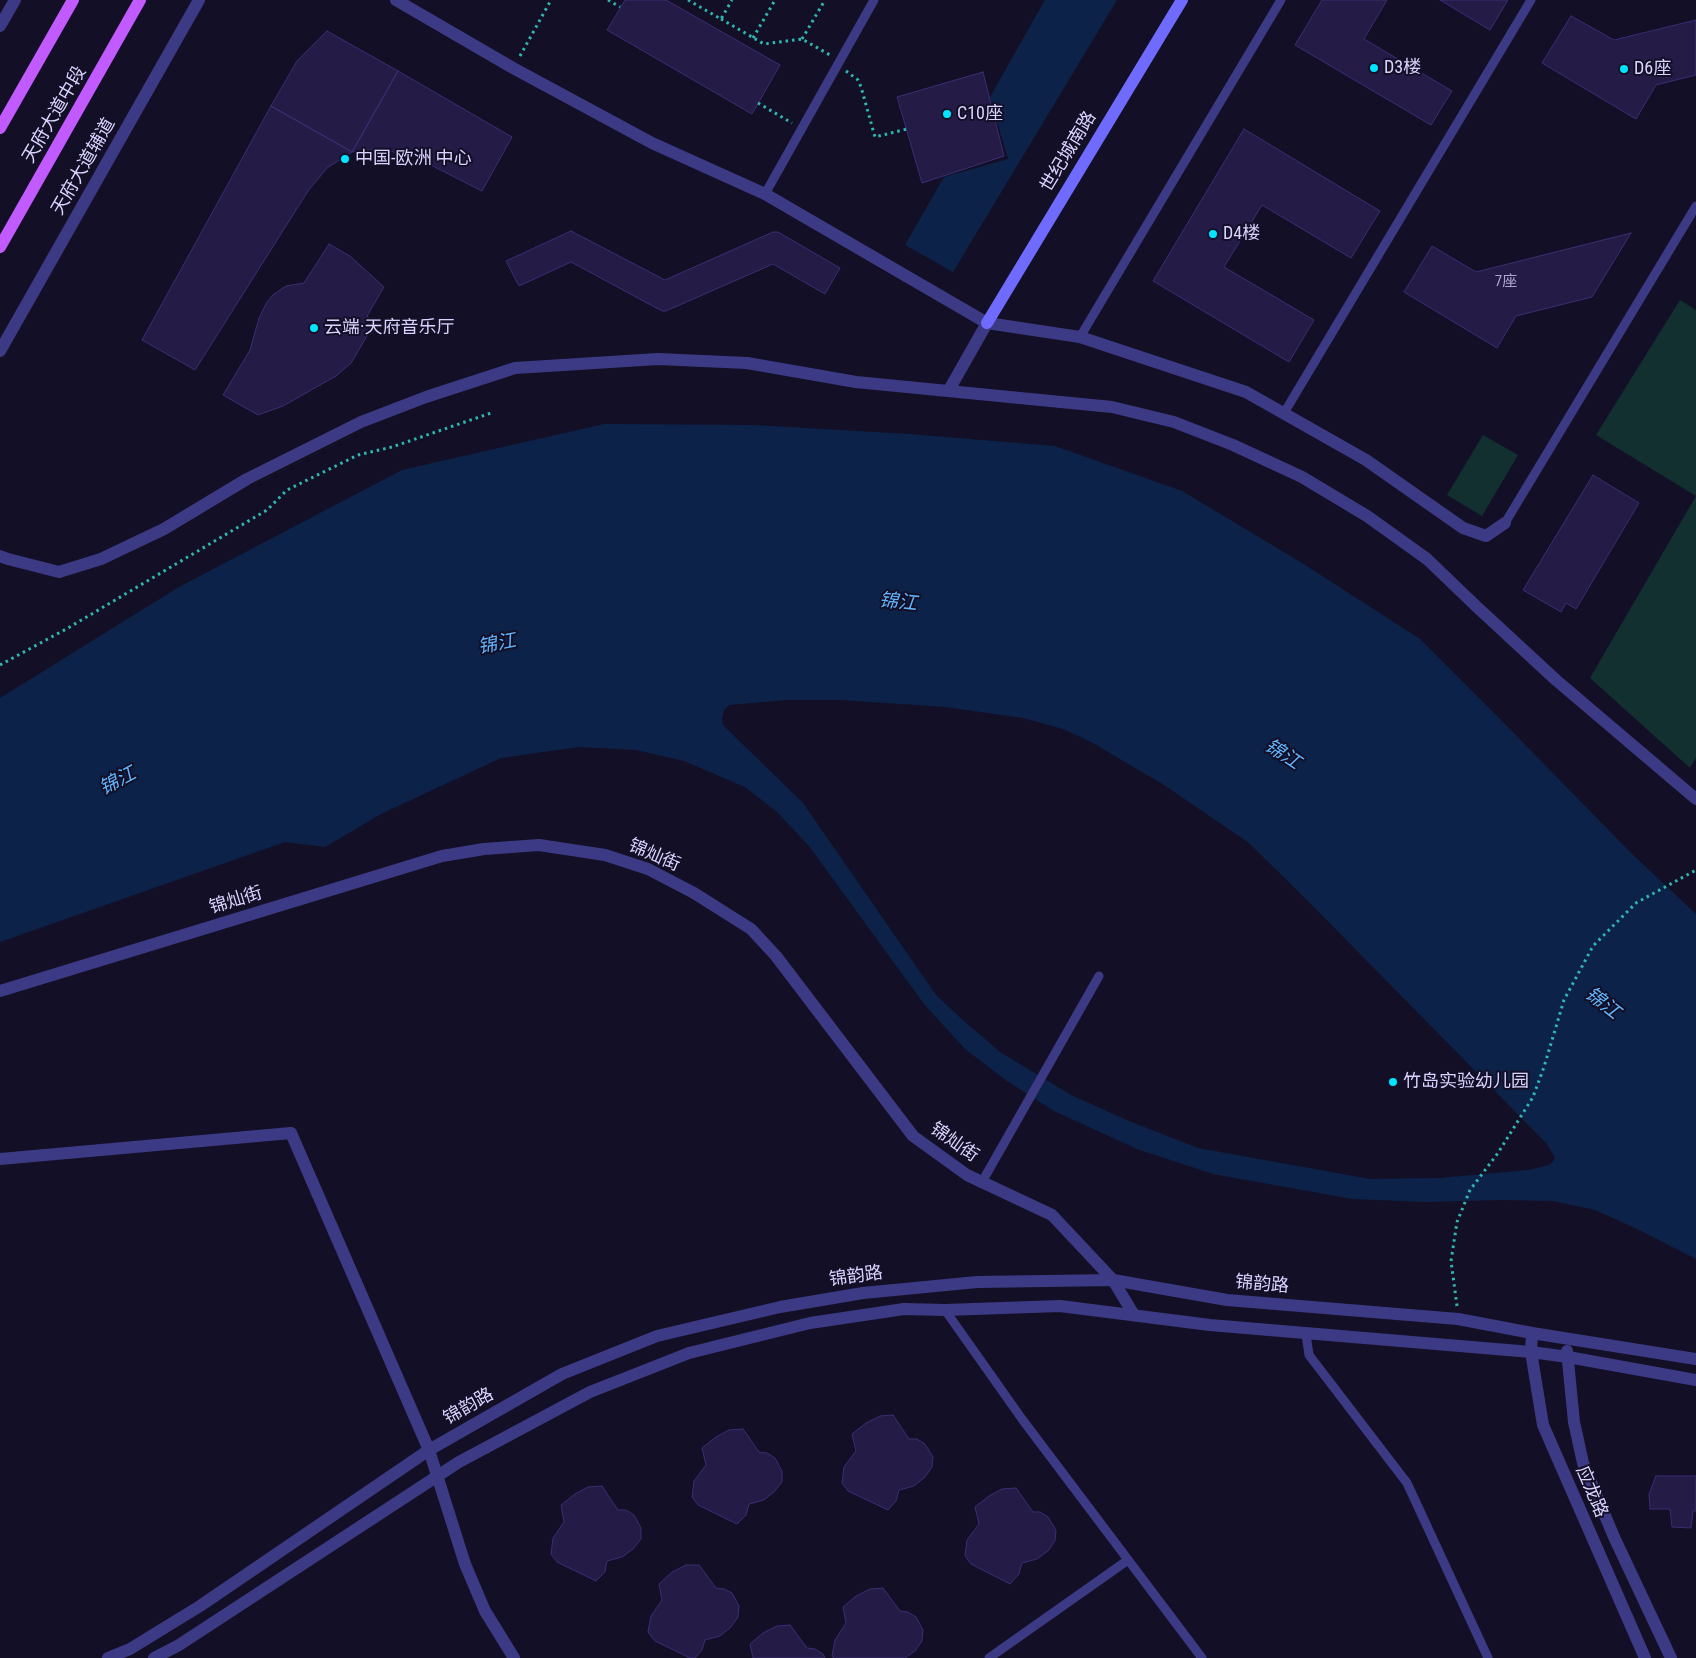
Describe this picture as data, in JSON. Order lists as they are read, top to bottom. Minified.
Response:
{"streets":{"main road":["天府大道中段","世纪城南路"],"street":["天府大道辅道","锦灿街","锦韵路","应龙路"]},"crossings":[["锦灿街","锦韵路"],["锦韵路","应龙路"]],"water":["锦江"],"places":["D3楼","D6座","C10座","中国-欧洲 中心","D4楼","云端·天府音乐厅","竹岛实验幼儿园"],"house_numbers":["7座"]}
